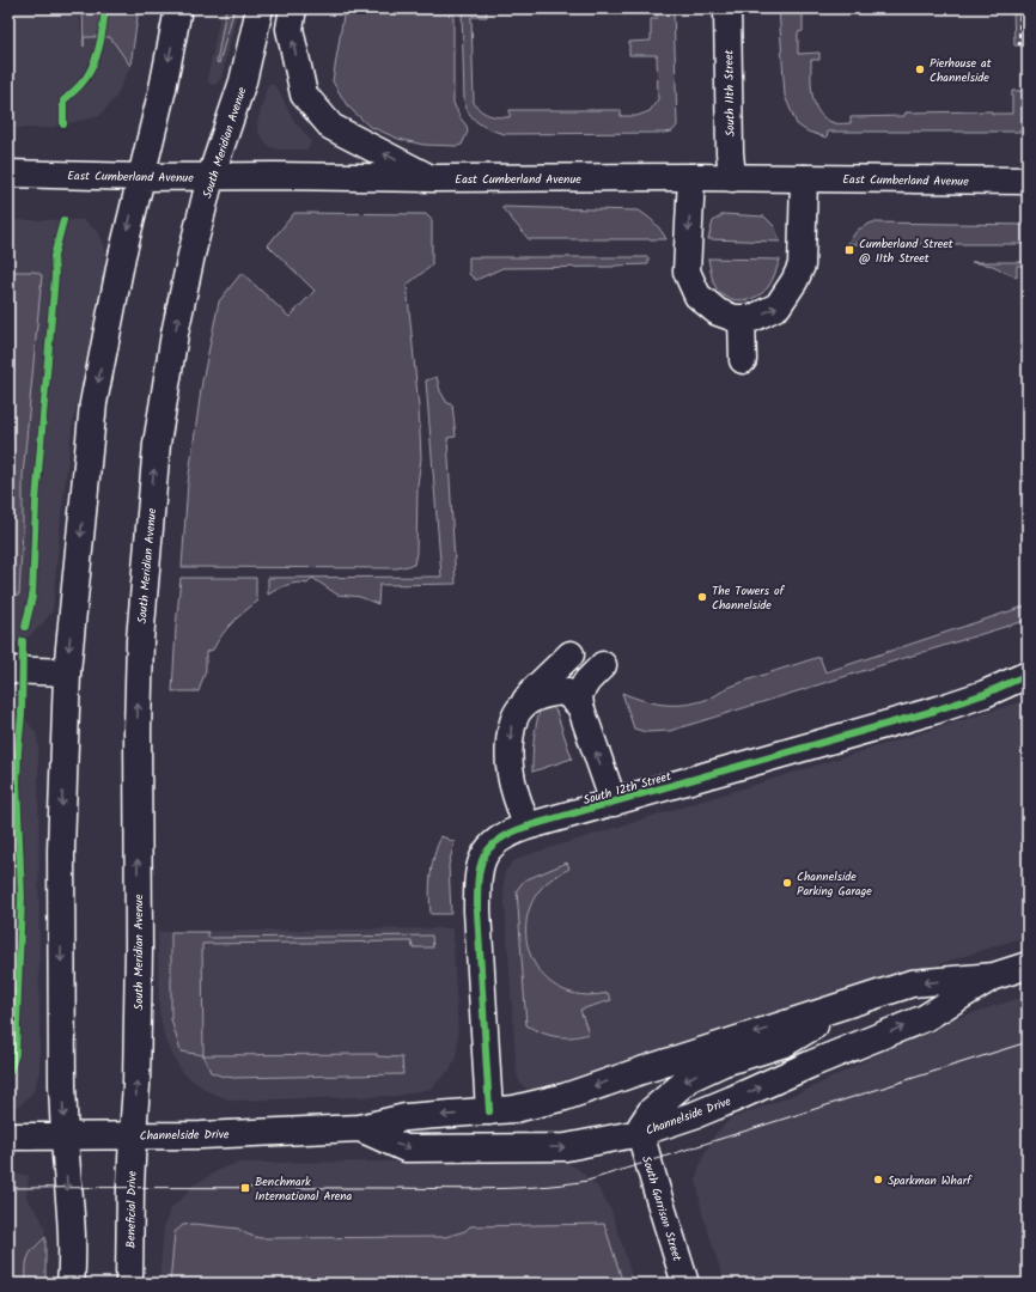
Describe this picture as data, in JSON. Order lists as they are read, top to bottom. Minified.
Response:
{"streets":{"main road":["South 11th Street","South Meridian Avenue","East Cumberland Avenue","South 12th Street","Channelside Drive","South Garrison Street","Beneficial Drive"]},"crossings":[["South 11th Street","East Cumberland Avenue"],["South Meridian Avenue","East Cumberland Avenue"],["South Meridian Avenue","Channelside Drive"],["South Meridian Avenue","Beneficial Drive"],["South 12th Street","Channelside Drive"],["Channelside Drive","South Garrison Street"],["Channelside Drive","Beneficial Drive"]],"places":{"other":["Pierhouse at Channelside","The Towers of Channelside","Channelside Parking Garage","Sparkman Wharf"],"transit":["Cumberland Street @ 11th Street","Benchmark International Arena"]}}
